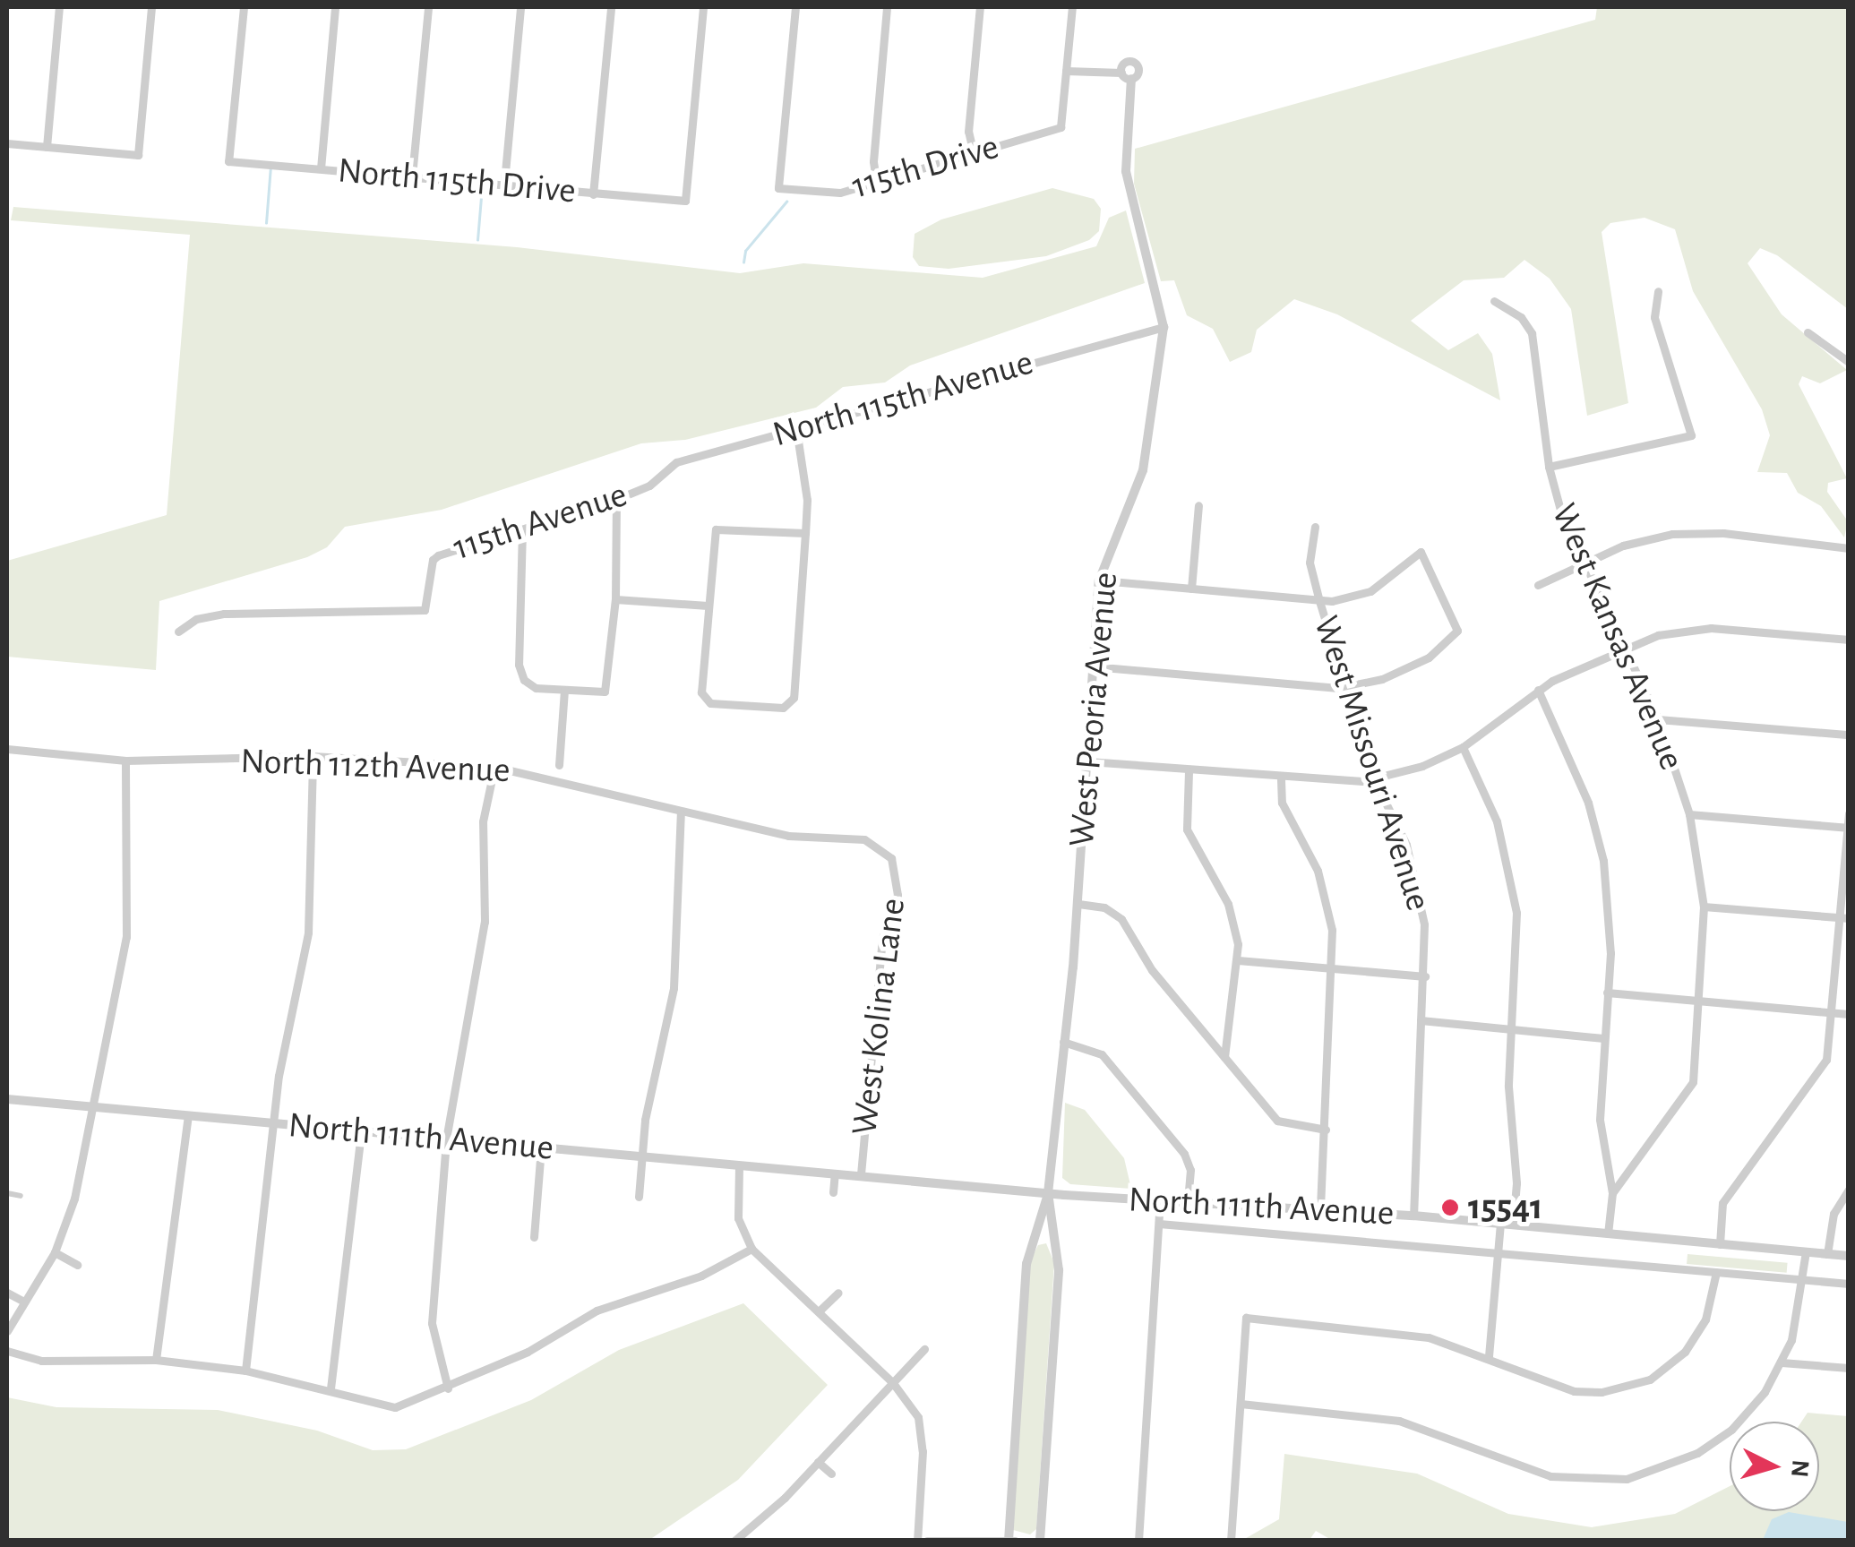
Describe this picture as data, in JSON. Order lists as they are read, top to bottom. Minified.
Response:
{"streets":{"street":["115th Drive","North 115th Drive","North 115th Avenue","115th Avenue","West Kansas Avenue","West Peoria Avenue","West Missouri Avenue","North 112th Avenue","West Kolina Lane","North 111th Avenue"]},"crossings":[["North 115th Avenue","115th Avenue"],["North 115th Avenue","West Peoria Avenue"],["West Kansas Avenue","North 111th Avenue"],["West Peoria Avenue","North 111th Avenue"],["West Missouri Avenue","North 111th Avenue"],["North 112th Avenue","West Kolina Lane"],["West Kolina Lane","North 111th Avenue"]],"places":["15541"],"north":"right"}
